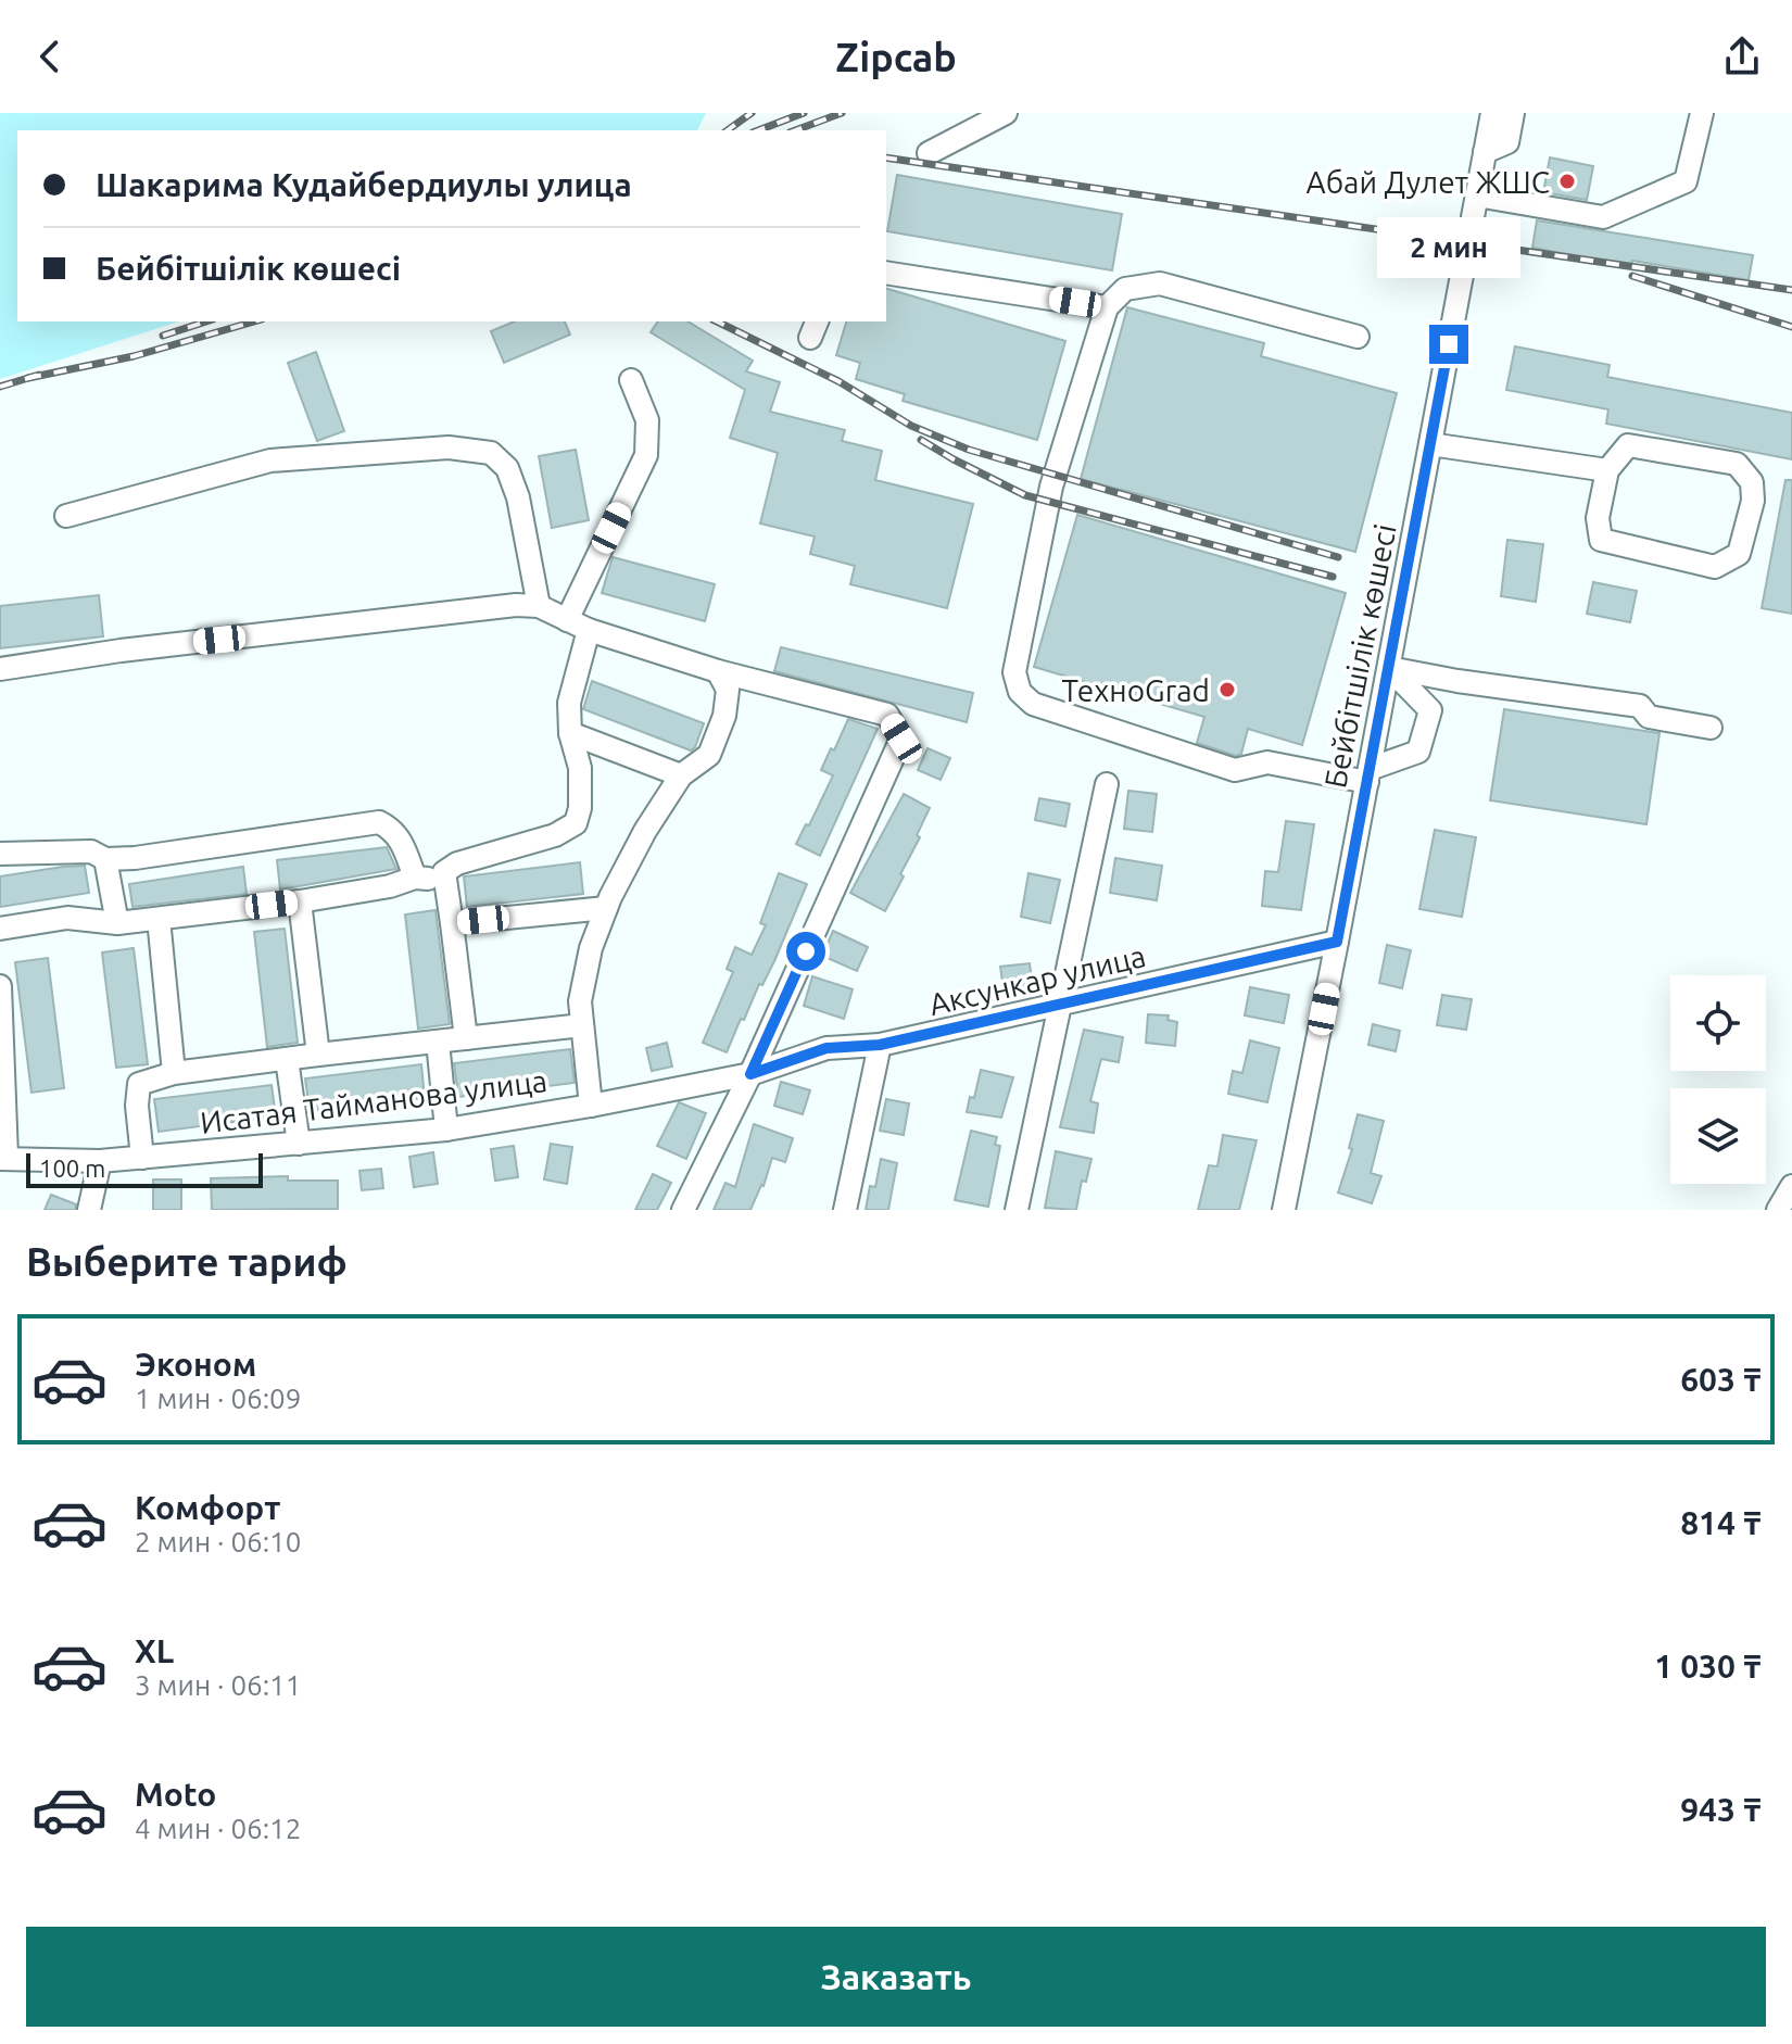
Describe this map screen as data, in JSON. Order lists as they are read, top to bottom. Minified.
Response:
{"streets":{"street":["Бейбітшілік көшесі","Аксункар улица","Исатая Тайманова улица"]},"crossings":[["Бейбітшілік көшесі","Аксункар улица"],["Аксункар улица","Исатая Тайманова улица"]],"places":["Абай Дулет ЖШС","ТехноGrad"],"scale_bar":"100 m","page":{"header":"Zipcab","banner":["Шакарима Кудайбердиулы улица","Бейбітшілік көшесі"],"bubble":"2 мин","scale":"100 m","heading":"Выберите тариф","list":[{"name":"Эконом","note":"1 мин · 06:09","value":"603 ₸"},{"name":"Комфорт","note":"2 мин · 06:10","value":"814 ₸"},{"name":"XL","note":"3 мин · 06:11","value":"1 030 ₸"},{"name":"Moto","note":"4 мин · 06:12","value":"943 ₸"}],"buttons":"Заказать"}}
